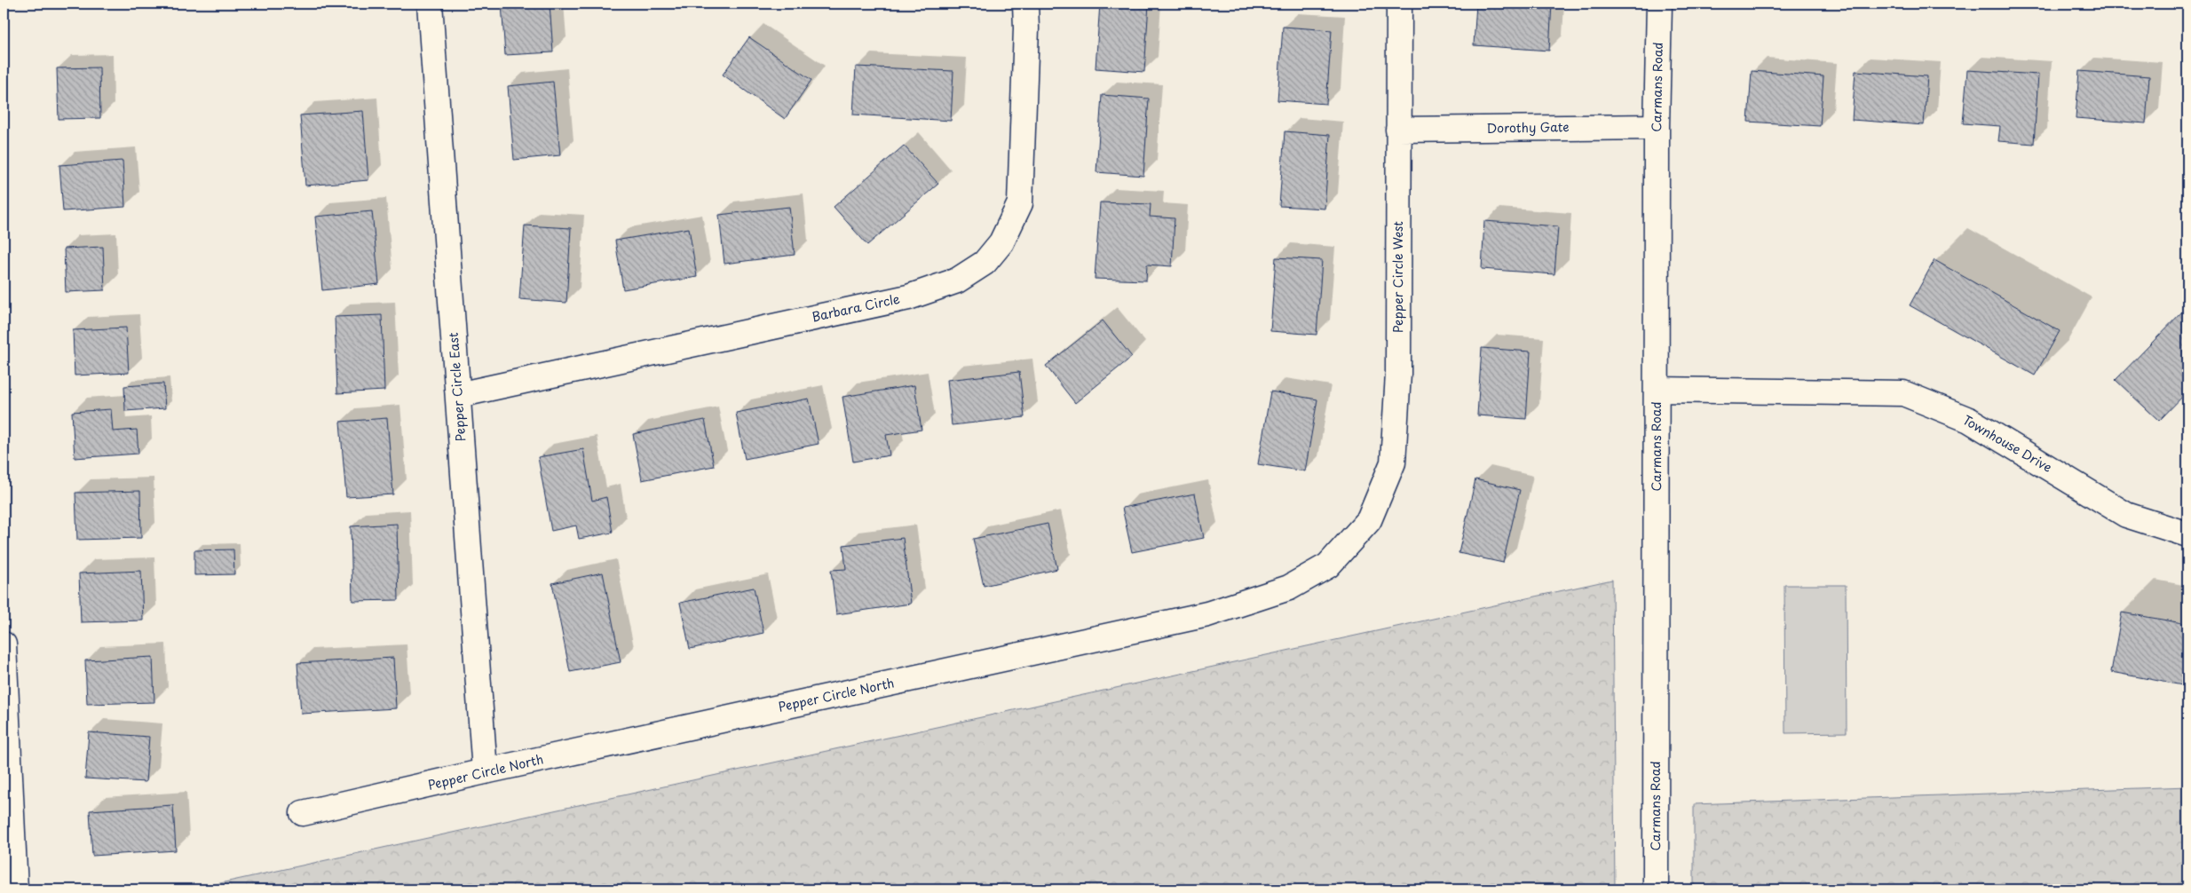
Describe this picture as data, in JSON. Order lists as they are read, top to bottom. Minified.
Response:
{"streets":{"street":["Carmans Road","Dorothy Gate","Pepper Circle West","Barbara Circle","Pepper Circle East","Townhouse Drive","Pepper Circle North"]},"crossings":[["Carmans Road","Dorothy Gate"],["Carmans Road","Townhouse Drive"],["Dorothy Gate","Pepper Circle West"],["Pepper Circle West","Pepper Circle North"],["Barbara Circle","Pepper Circle East"],["Pepper Circle East","Pepper Circle North"]]}
